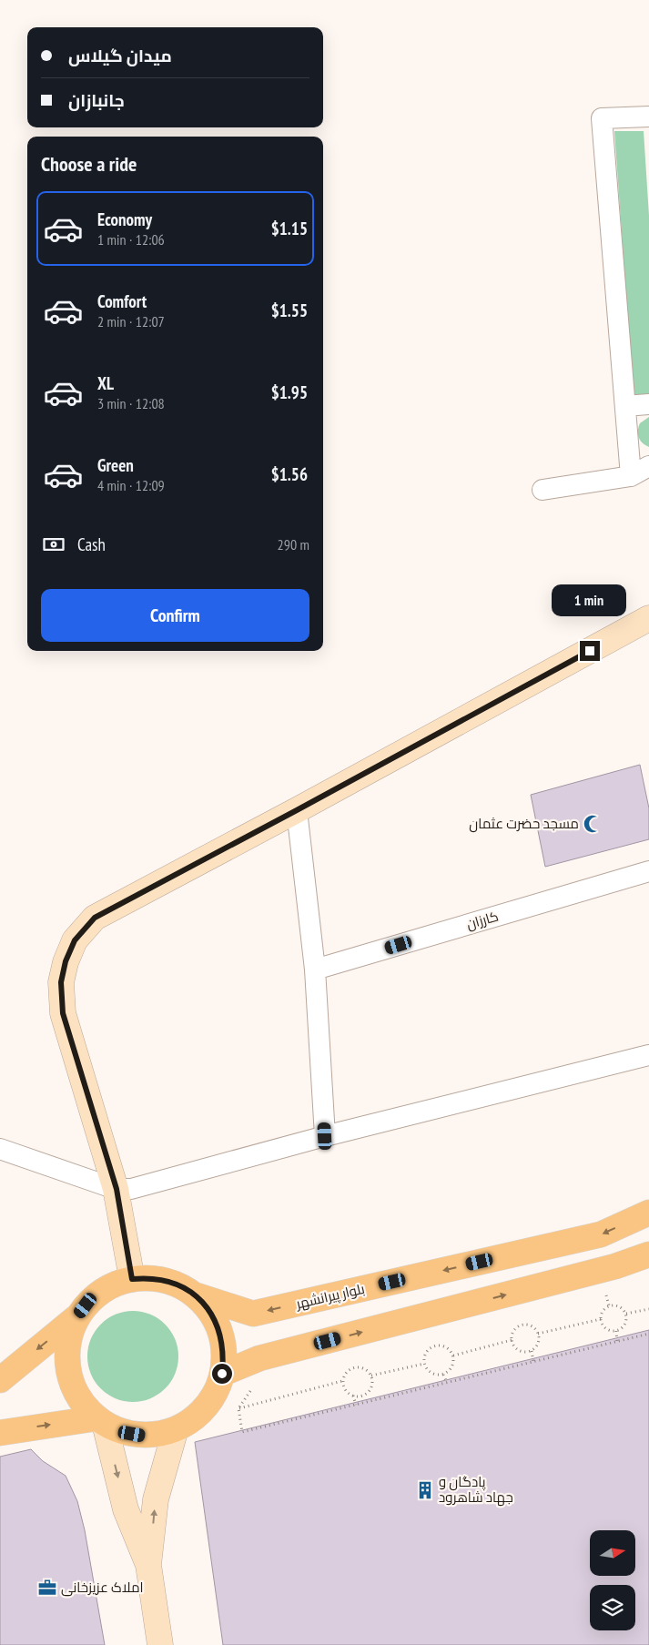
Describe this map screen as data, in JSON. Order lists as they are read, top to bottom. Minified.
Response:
{"streets":{"main road":["بلوار پیرانشهر"],"street":["کارزان"]},"places":{"mosque":["مسجد حضرت عثمان"],"building":["پادگان و جهاد شاهرود"],"office":["املاک عزیزخانی"]},"north":"right","page":{"banner":["میدان گیلاس","جانبازان"],"heading":"Choose a ride","list":[{"name":"Economy","note":"1 min · 12:06","value":"$1.15"},{"name":"Comfort","note":"2 min · 12:07","value":"$1.55"},{"name":"XL","note":"3 min · 12:08","value":"$1.95"},{"name":"Green","note":"4 min · 12:09","value":"$1.56"}],"pay":["Cash","290 m"],"buttons":"Confirm","bubble":"1 min"}}
